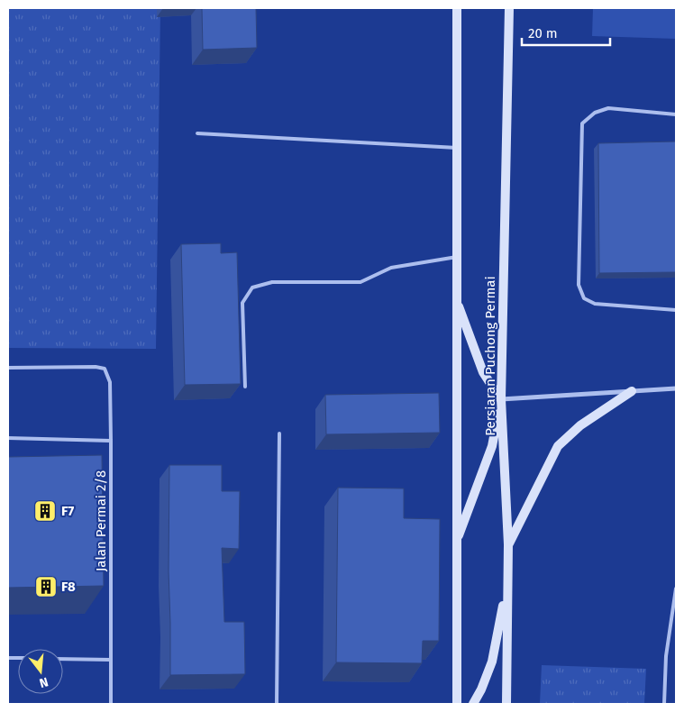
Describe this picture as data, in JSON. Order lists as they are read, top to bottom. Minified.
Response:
{"streets":{"street":["Persiaran Puchong Permai"],"lane":["Jalan Permai 2/8"]},"places":{"building":["F7","F8"]},"scale_bar":"20 m","north":"bottom"}
